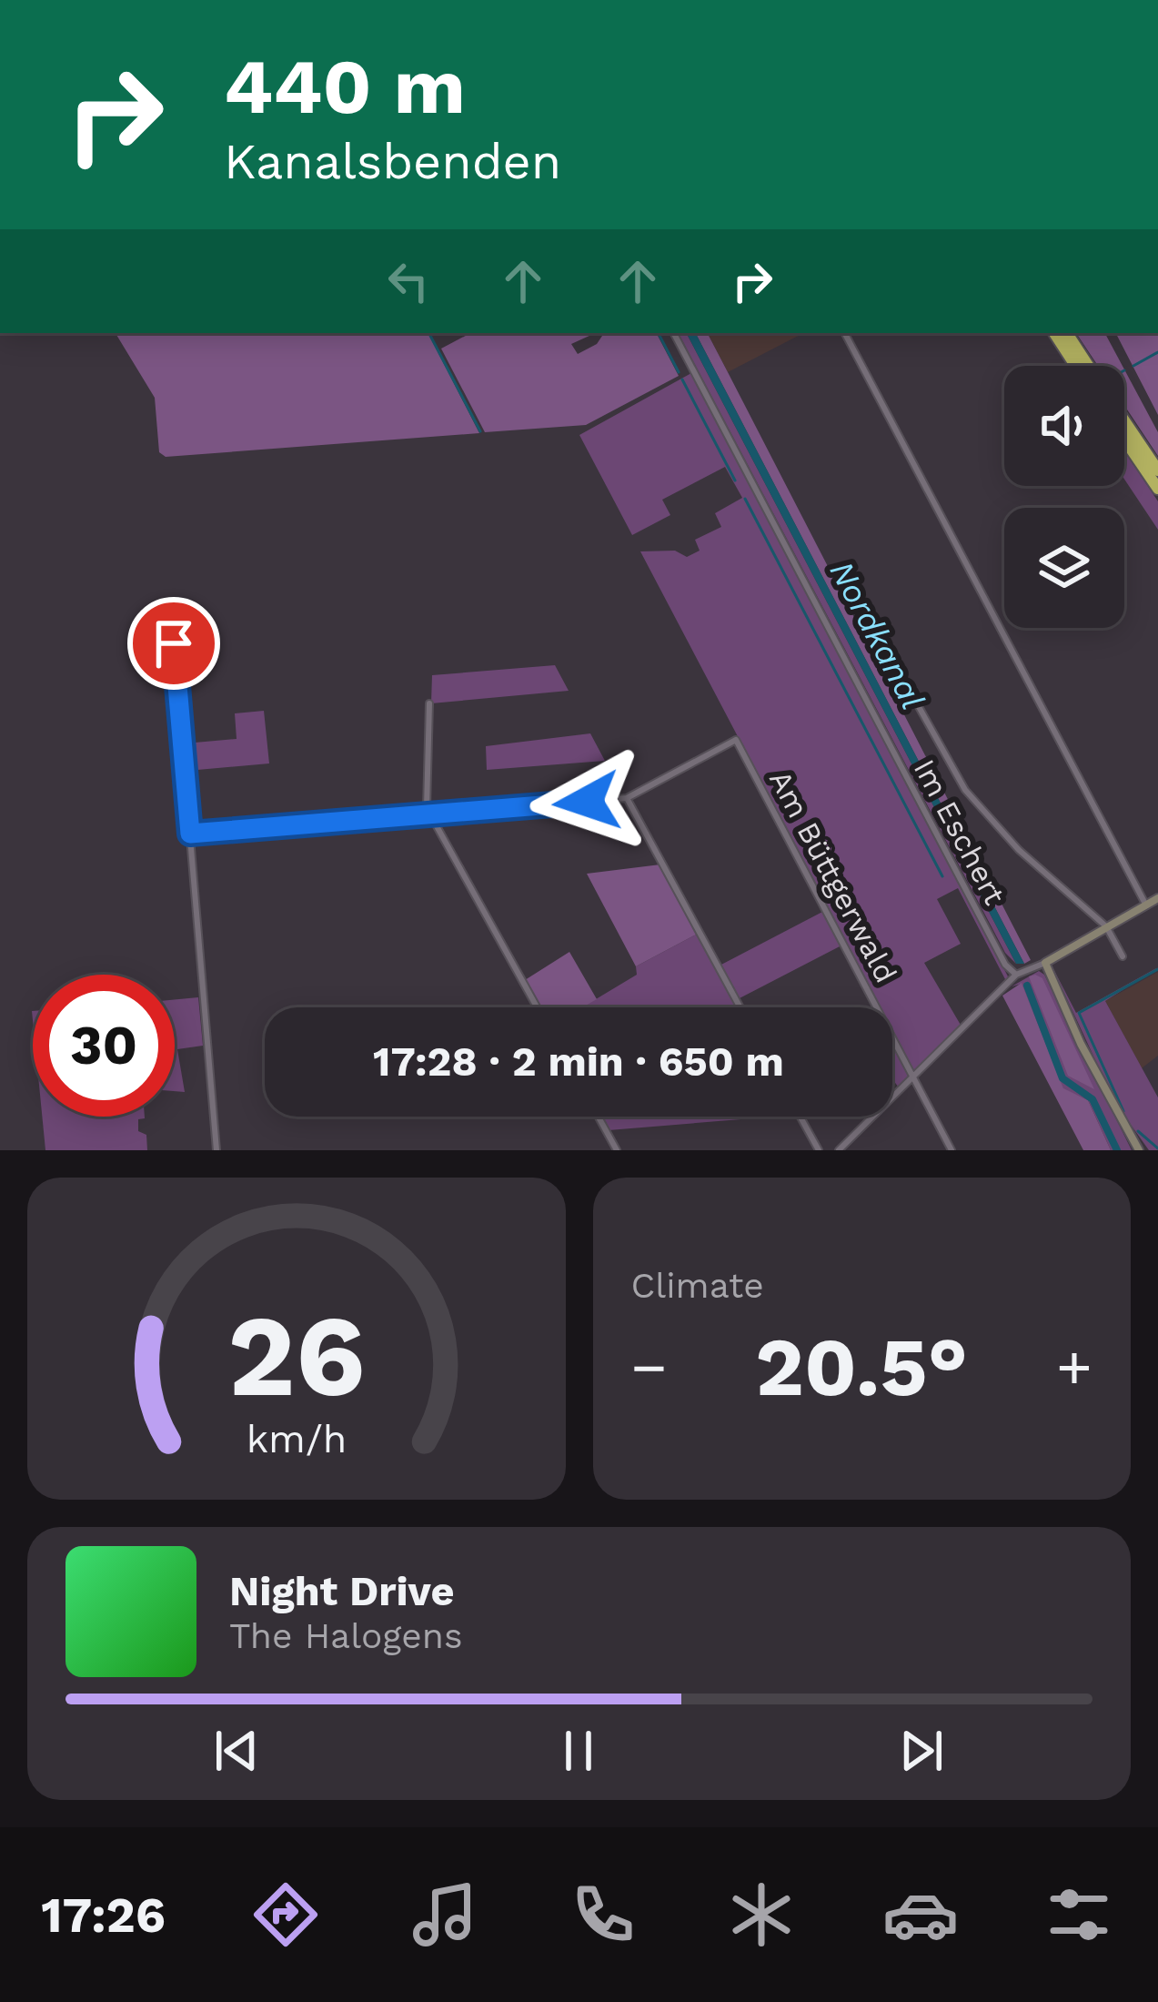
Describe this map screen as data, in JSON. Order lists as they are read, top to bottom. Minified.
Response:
{"streets":{"street":["Im Eschert","Am Büttgerwald"]},"water":["Nordkanal"],"page":{"turn":["440 m","Kanalsbenden"],"limit":"30","trip":"17:28 · 2 min · 650 m","tile":"Climate","heat":["−","20.5°","+"],"song":["Night Drive","The Halogens"],"tabs":"17:26","gauge":["26","km/h"]}}
